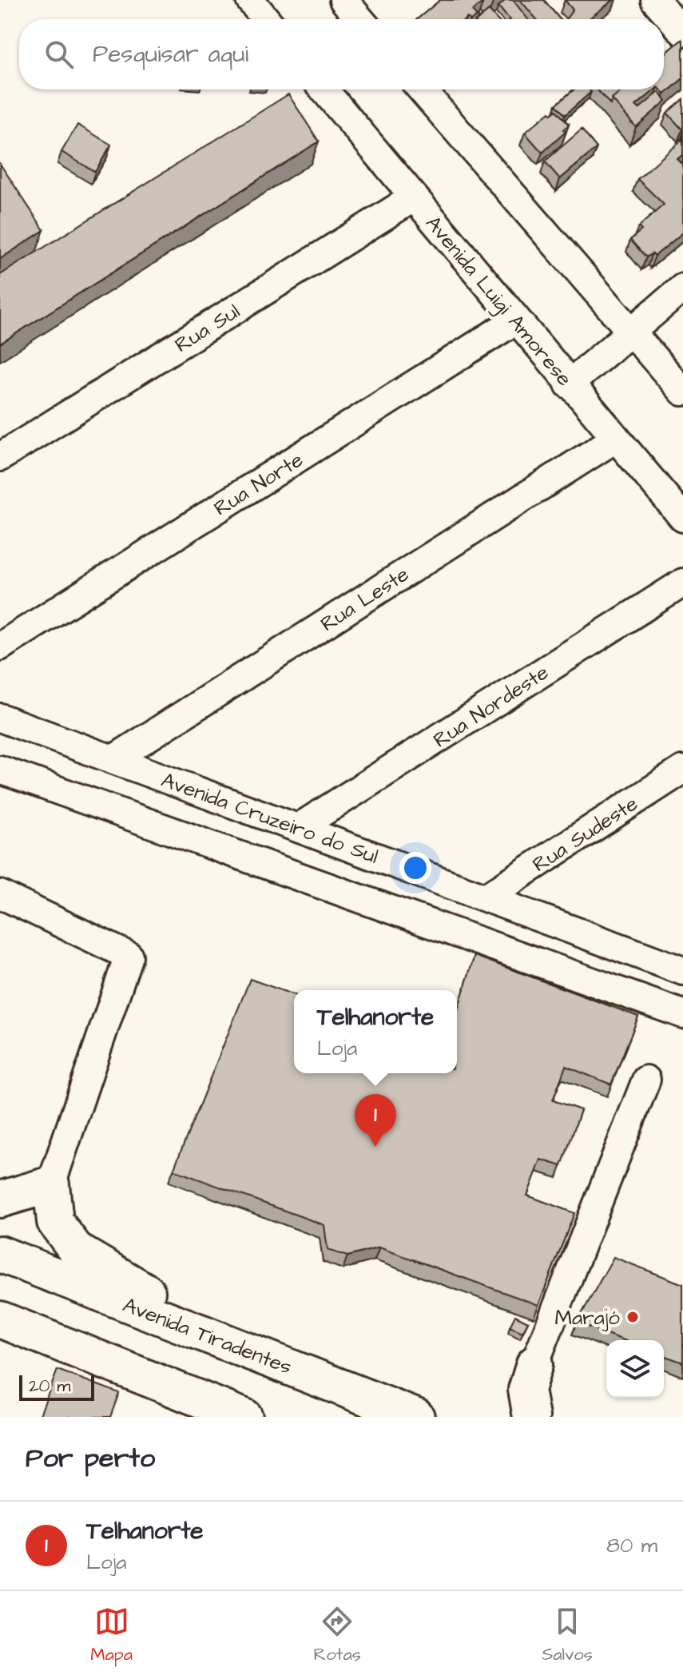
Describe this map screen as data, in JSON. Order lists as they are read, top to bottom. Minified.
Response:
{"streets":{"highway":["Avenida Tiradentes"],"street":["Avenida Luigi Amorese","Rua Sul","Rua Norte","Rua Leste","Rua Nordeste","Avenida Cruzeiro do Sul","Rua Sudeste"]},"crossings":[["Avenida Luigi Amorese","Rua Sul"],["Avenida Luigi Amorese","Rua Norte"],["Avenida Luigi Amorese","Rua Leste"],["Rua Leste","Avenida Cruzeiro do Sul"],["Rua Nordeste","Avenida Cruzeiro do Sul"],["Avenida Cruzeiro do Sul","Rua Sudeste"]],"places":["Marajó"],"scale_bar":"20 m","page":{"search":"Pesquisar aqui","popup":["Telhanorte","Loja"],"pins":"1","scale":"20 m","heading":"Por perto","list":[{"mark":"1","name":"Telhanorte","note":"Loja","value":"80 m"}],"nav":["Mapa","Rotas","Salvos"]}}
